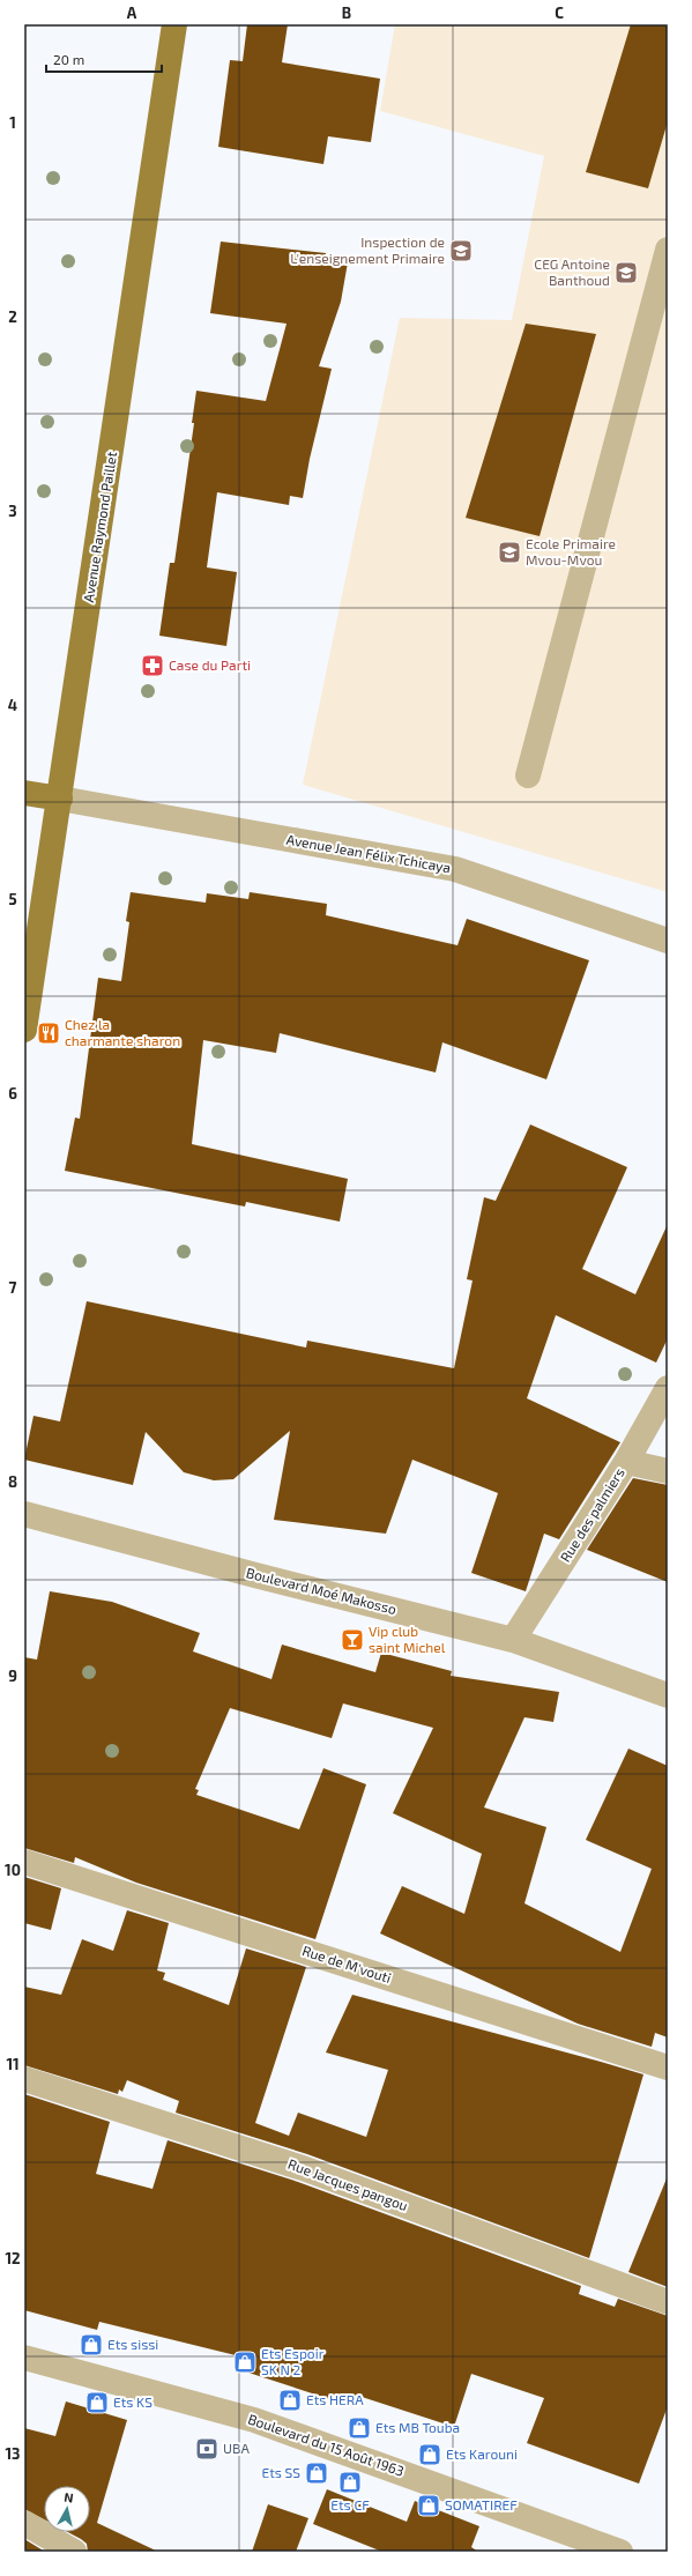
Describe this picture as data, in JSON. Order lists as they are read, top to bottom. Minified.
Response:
{"streets":{"main road":["Avenue Raymond Paillet"],"street":["Avenue Jean Félix Tchicaya","Rue des palmiers","Boulevard Moé Makosso","Rue de M'vouti","Rue Jacques pangou","Boulevard du 15 Août 1963"]},"crossings":[["Avenue Raymond Paillet","Avenue Jean Félix Tchicaya"],["Rue des palmiers","Boulevard Moé Makosso"]],"places":{"school or university":["Inspection de L'enseignement Primaire","CEG Antoine Banthoud","Ecole Primaire Mvou-Mvou"],"pharmacy":["Case du Parti"],"restaurant":["Chez la charmante sharon"],"bar":["Vip club saint Michel"],"shop":["Ets sissi","Ets Espoir SK N 2","Ets HERA","Ets KS","Ets MB Touba","Ets Karouni","Ets SS","Ets CF","SOMATIREF"],"bank":["UBA"]},"scale_bar":"20 m","north":"top","grid":{"columns":["A","B","C"],"rows":["1","2","3","4","5","6","7","8","9","10","11","12","13"]}}
